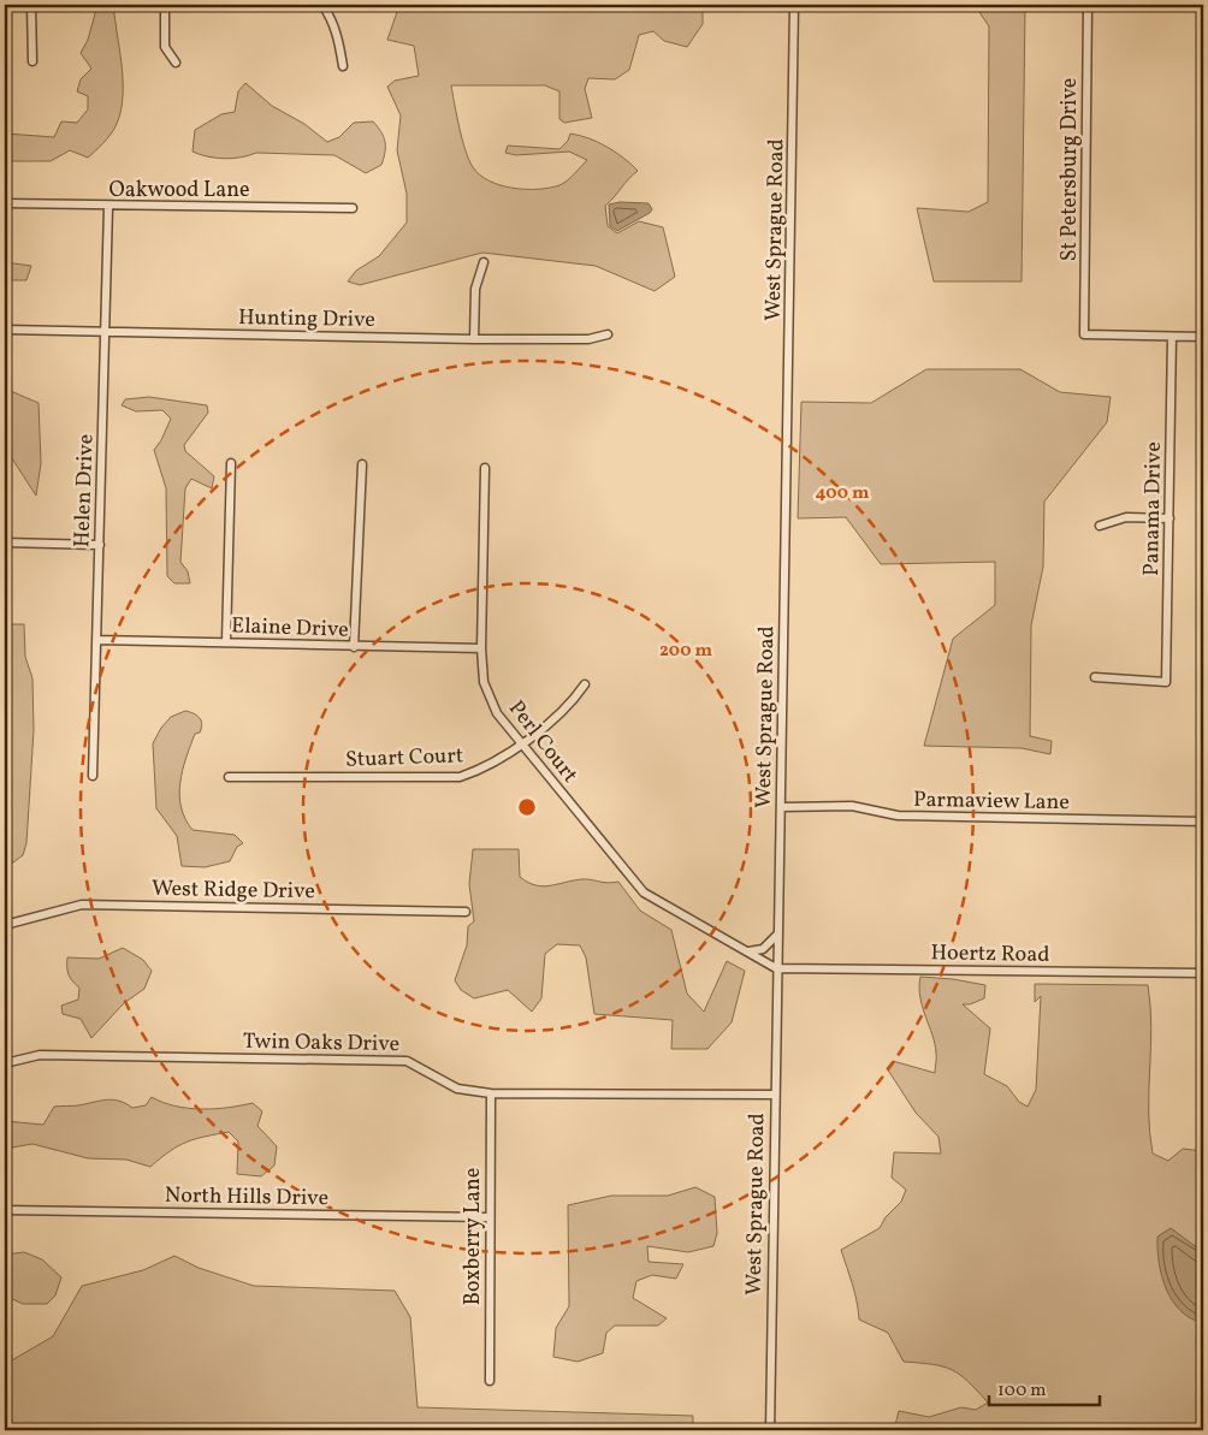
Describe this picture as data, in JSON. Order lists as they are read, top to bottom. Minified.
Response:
{"streets":{"street":["St Petersburg Drive","Oakwood Lane","West Sprague Road","Hunting Drive","Helen Drive","Panama Drive","Elaine Drive","Perl Court","Stuart Court","Parmaview Lane","West Ridge Drive","Hoertz Road","Twin Oaks Drive","North Hills Drive","Boxberry Lane"]},"crossings":[["St Petersburg Drive","Panama Drive"],["Oakwood Lane","Helen Drive"],["West Sprague Road","Perl Court"],["West Sprague Road","Parmaview Lane"],["West Sprague Road","Hoertz Road"],["West Sprague Road","Twin Oaks Drive"],["Hunting Drive","Helen Drive"],["Helen Drive","Elaine Drive"],["Elaine Drive","Perl Court"],["Perl Court","Stuart Court"],["Perl Court","Hoertz Road"],["Twin Oaks Drive","Boxberry Lane"],["North Hills Drive","Boxberry Lane"]],"scale_bar":"100 m","rings":["400 m","200 m"]}
